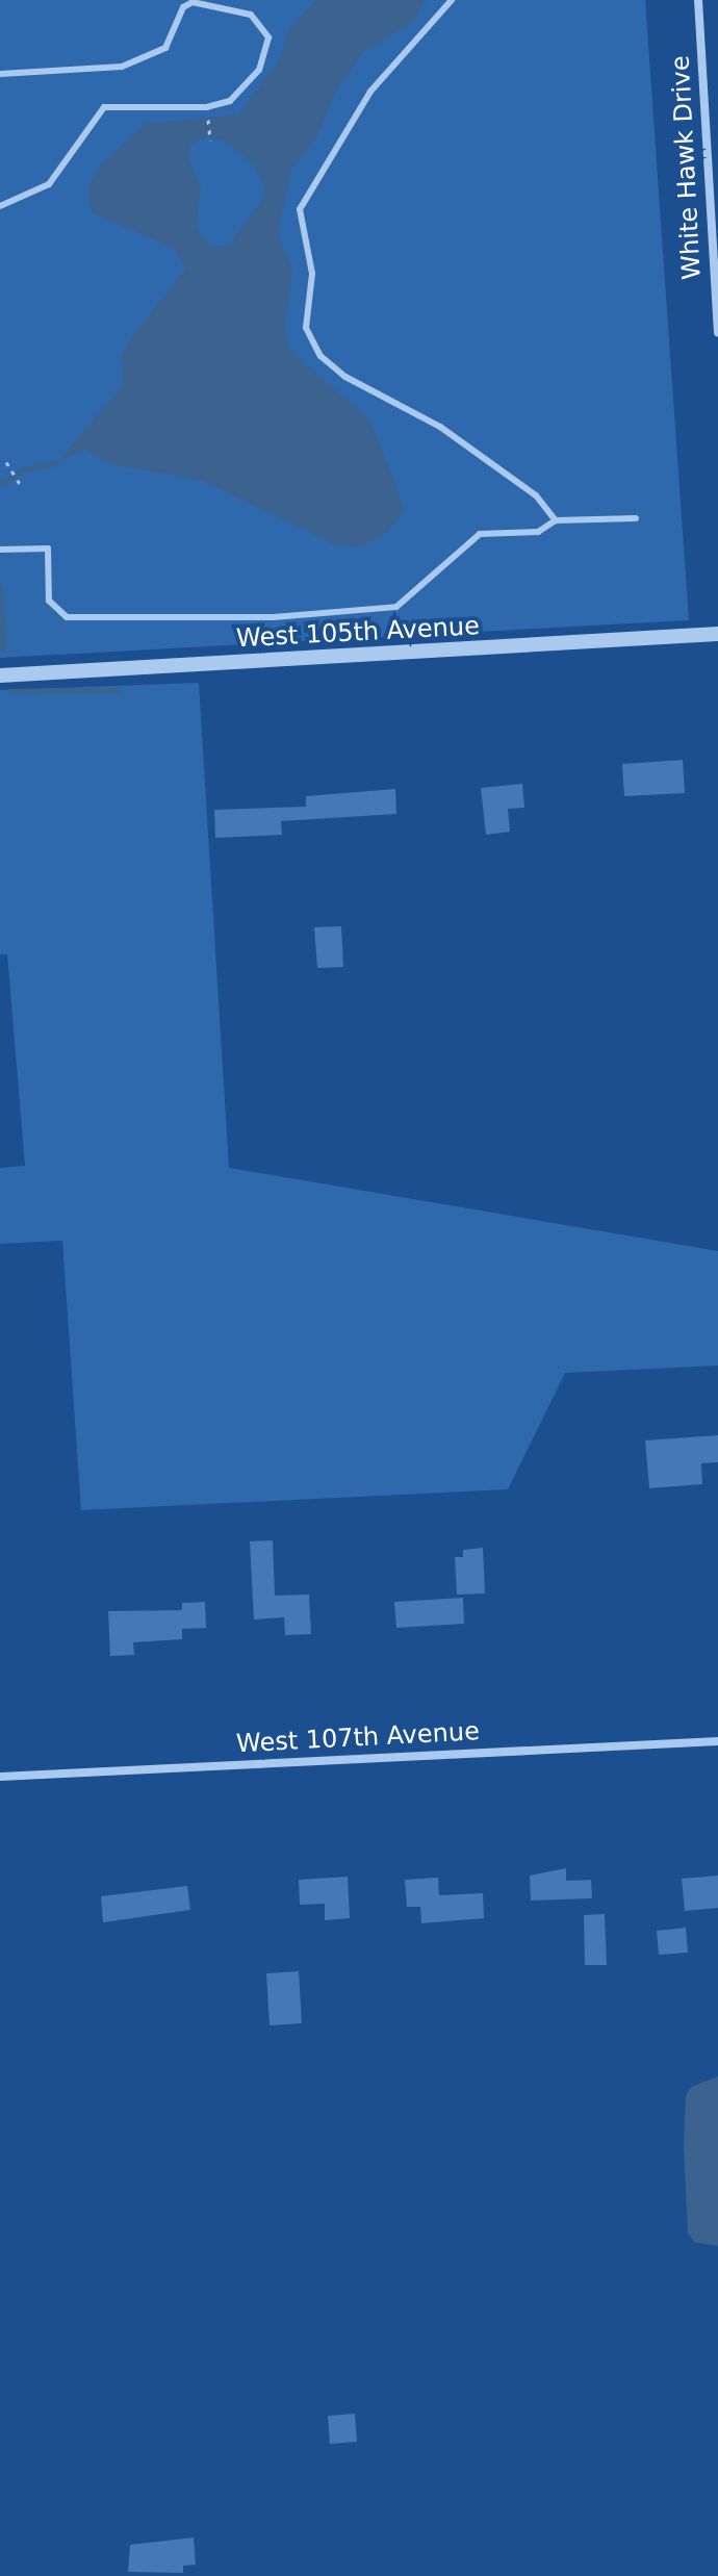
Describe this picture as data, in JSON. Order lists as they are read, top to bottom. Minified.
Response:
{"streets":{"street":["White Hawk Drive","West 105th Avenue","West 107th Avenue"]}}
